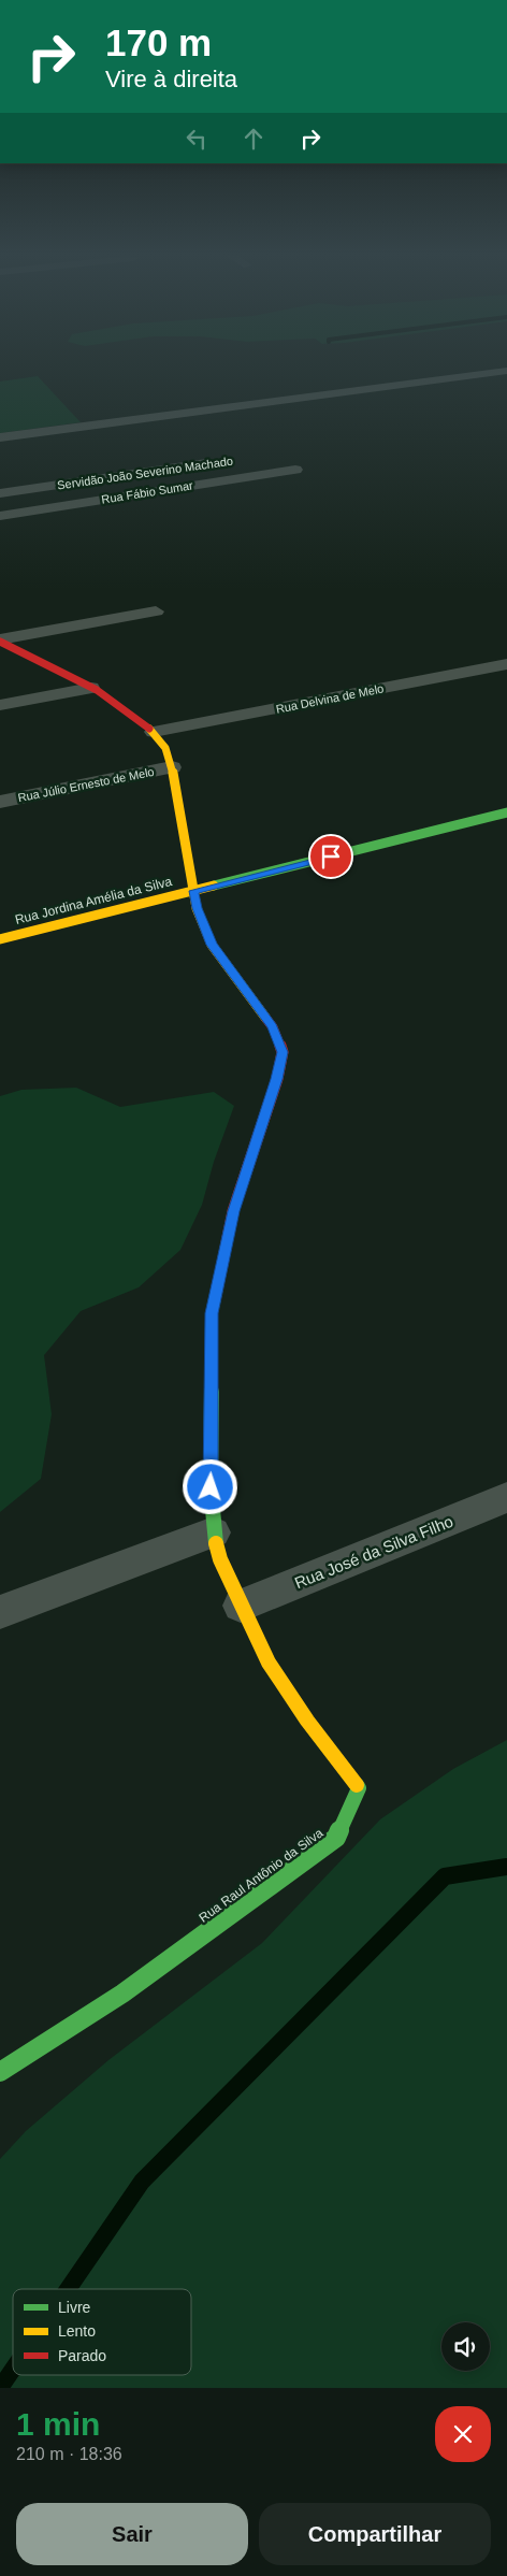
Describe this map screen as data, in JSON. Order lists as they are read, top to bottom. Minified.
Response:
{"streets":{"street":["Servidão João Severino Machado","Rua Fábio Sumar","Rua Delvina de Melo","Rua Júlio Ernesto de Melo","Rua Jordina Amélia da Silva","Rua José da Silva Filho","Rua Raul Antônio da Silva"]},"crossings":[["Rua Delvina de Melo","Rua Raul Antônio da Silva"],["Rua Júlio Ernesto de Melo","Rua Raul Antônio da Silva"],["Rua Jordina Amélia da Silva","Rua Raul Antônio da Silva"],["Rua José da Silva Filho","Rua Raul Antônio da Silva"]],"legend":["Livre","Lento","Parado"],"page":{"turn":["170 m","Vire à direita"],"heading":["1 min","210 m · 18:36"],"buttons":["Sair","Compartilhar"]}}
